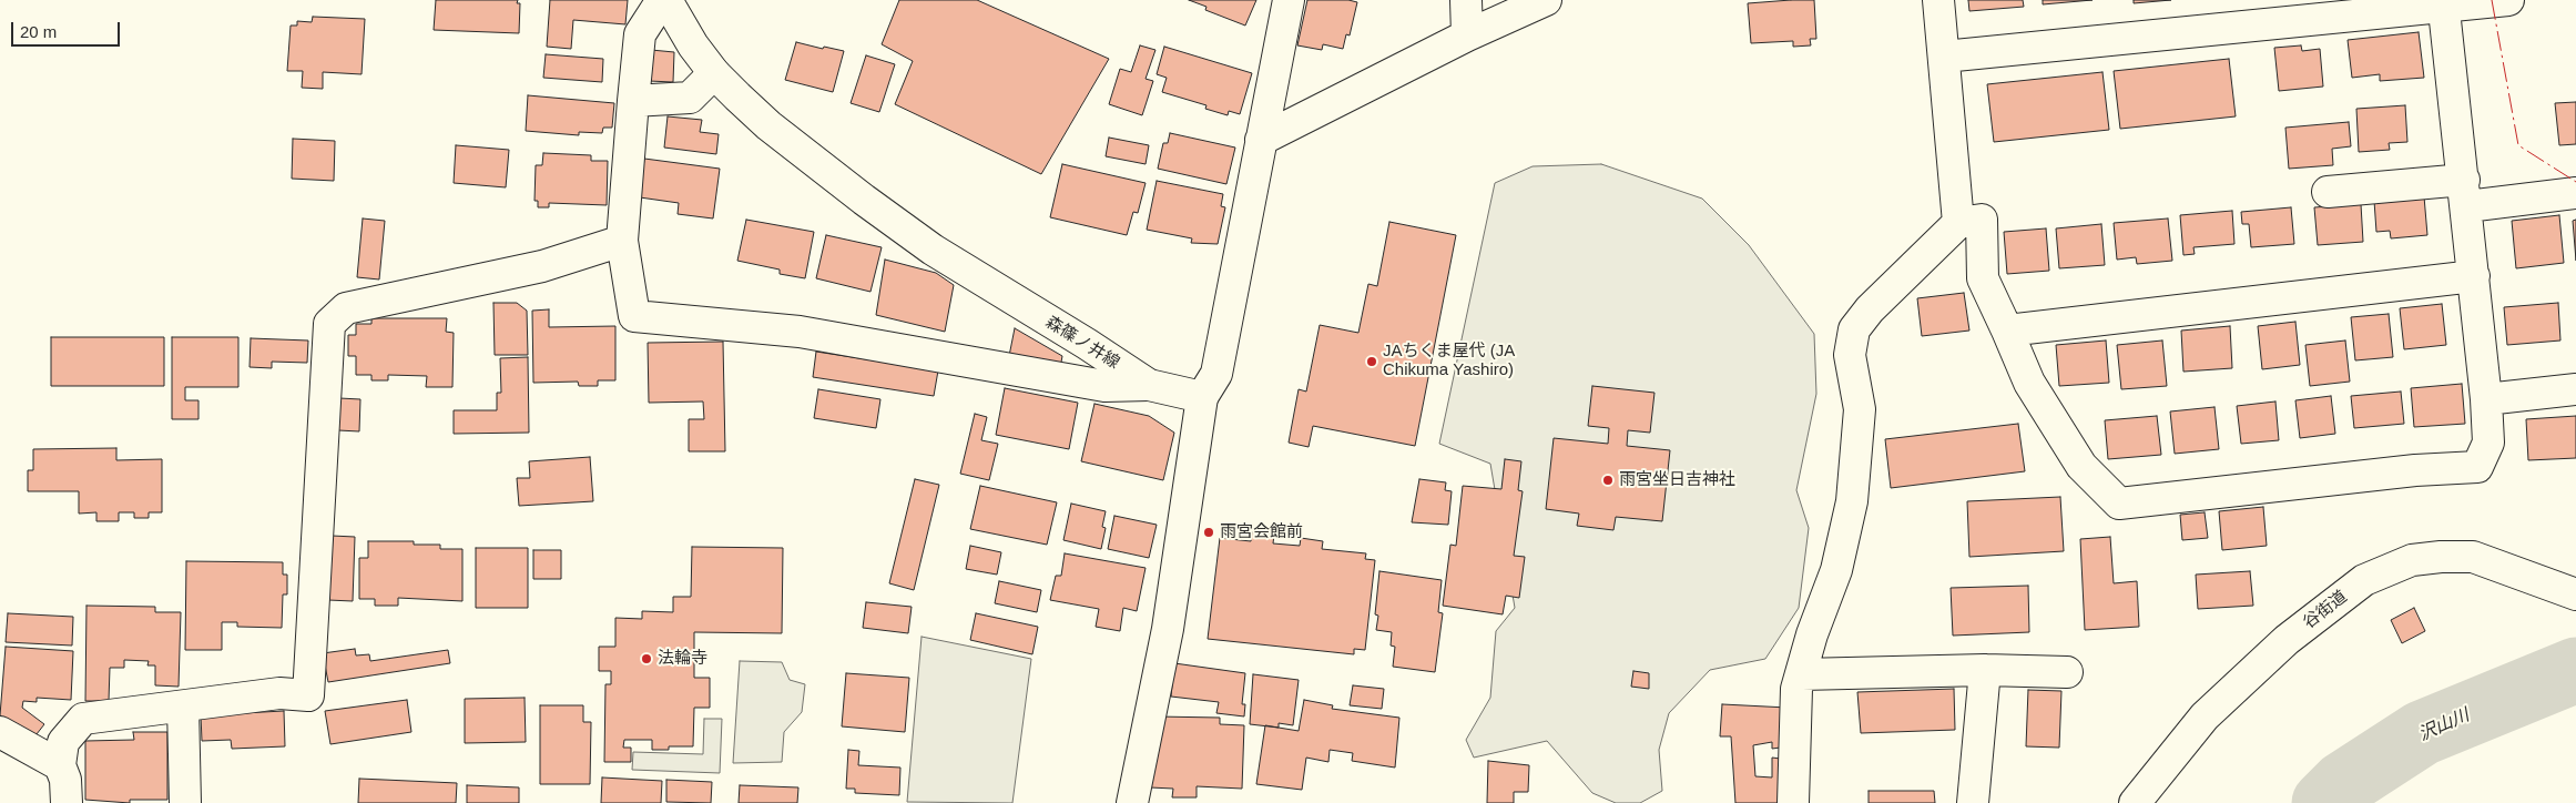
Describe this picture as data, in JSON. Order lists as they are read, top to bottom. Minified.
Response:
{"streets":{"street":["森篠ノ井線","谷街道"]},"water":["沢山川"],"places":["JAちくま屋代 (JA Chikuma Yashiro)","雨宮坐日吉神社","雨宮会館前","法輪寺"],"scale_bar":"20 m"}
